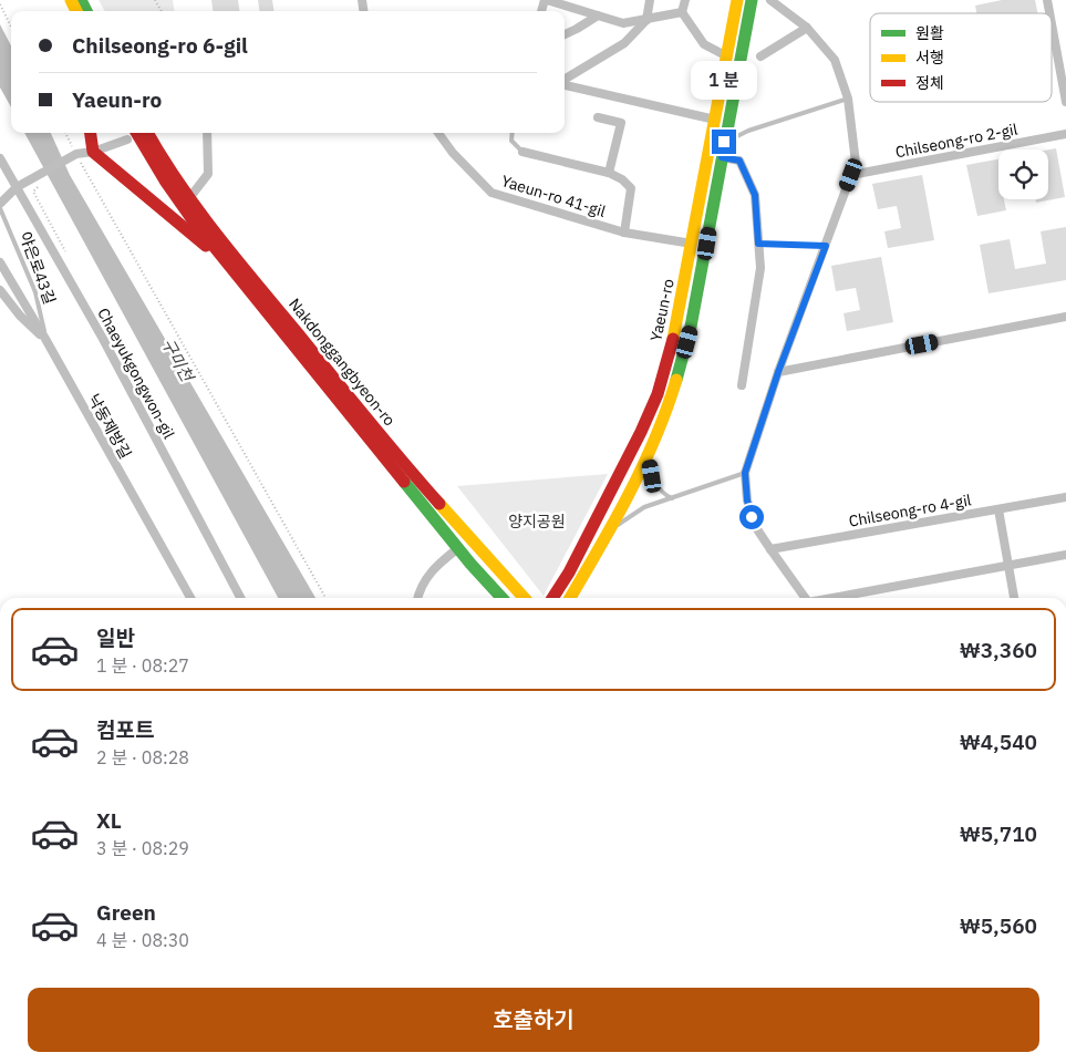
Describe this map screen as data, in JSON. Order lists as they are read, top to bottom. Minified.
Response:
{"streets":{"main road":["Yaeun-ro","Nakdonggangbyeon-ro"],"street":["Chilseong-ro 2-gil","Yaeun-ro 41-gil","Chaeyukgongwon-gil","낙동제방길","Chilseong-ro 4-gil"],"lane":["야은로43길"]},"crossings":[["Yaeun-ro 41-gil","Yaeun-ro"],["야은로43길","낙동제방길"]],"water":["구미천"],"parks":["양지공원"],"legend":["원활","서행","정체"],"page":{"banner":["Chilseong-ro 6-gil","Yaeun-ro"],"bubble":"1 분","list":[{"name":"일반","note":"1 분 · 08:27","value":"₩3,360"},{"name":"컴포트","note":"2 분 · 08:28","value":"₩4,540"},{"name":"XL","note":"3 분 · 08:29","value":"₩5,710"},{"name":"Green","note":"4 분 · 08:30","value":"₩5,560"}],"buttons":"호출하기"}}
